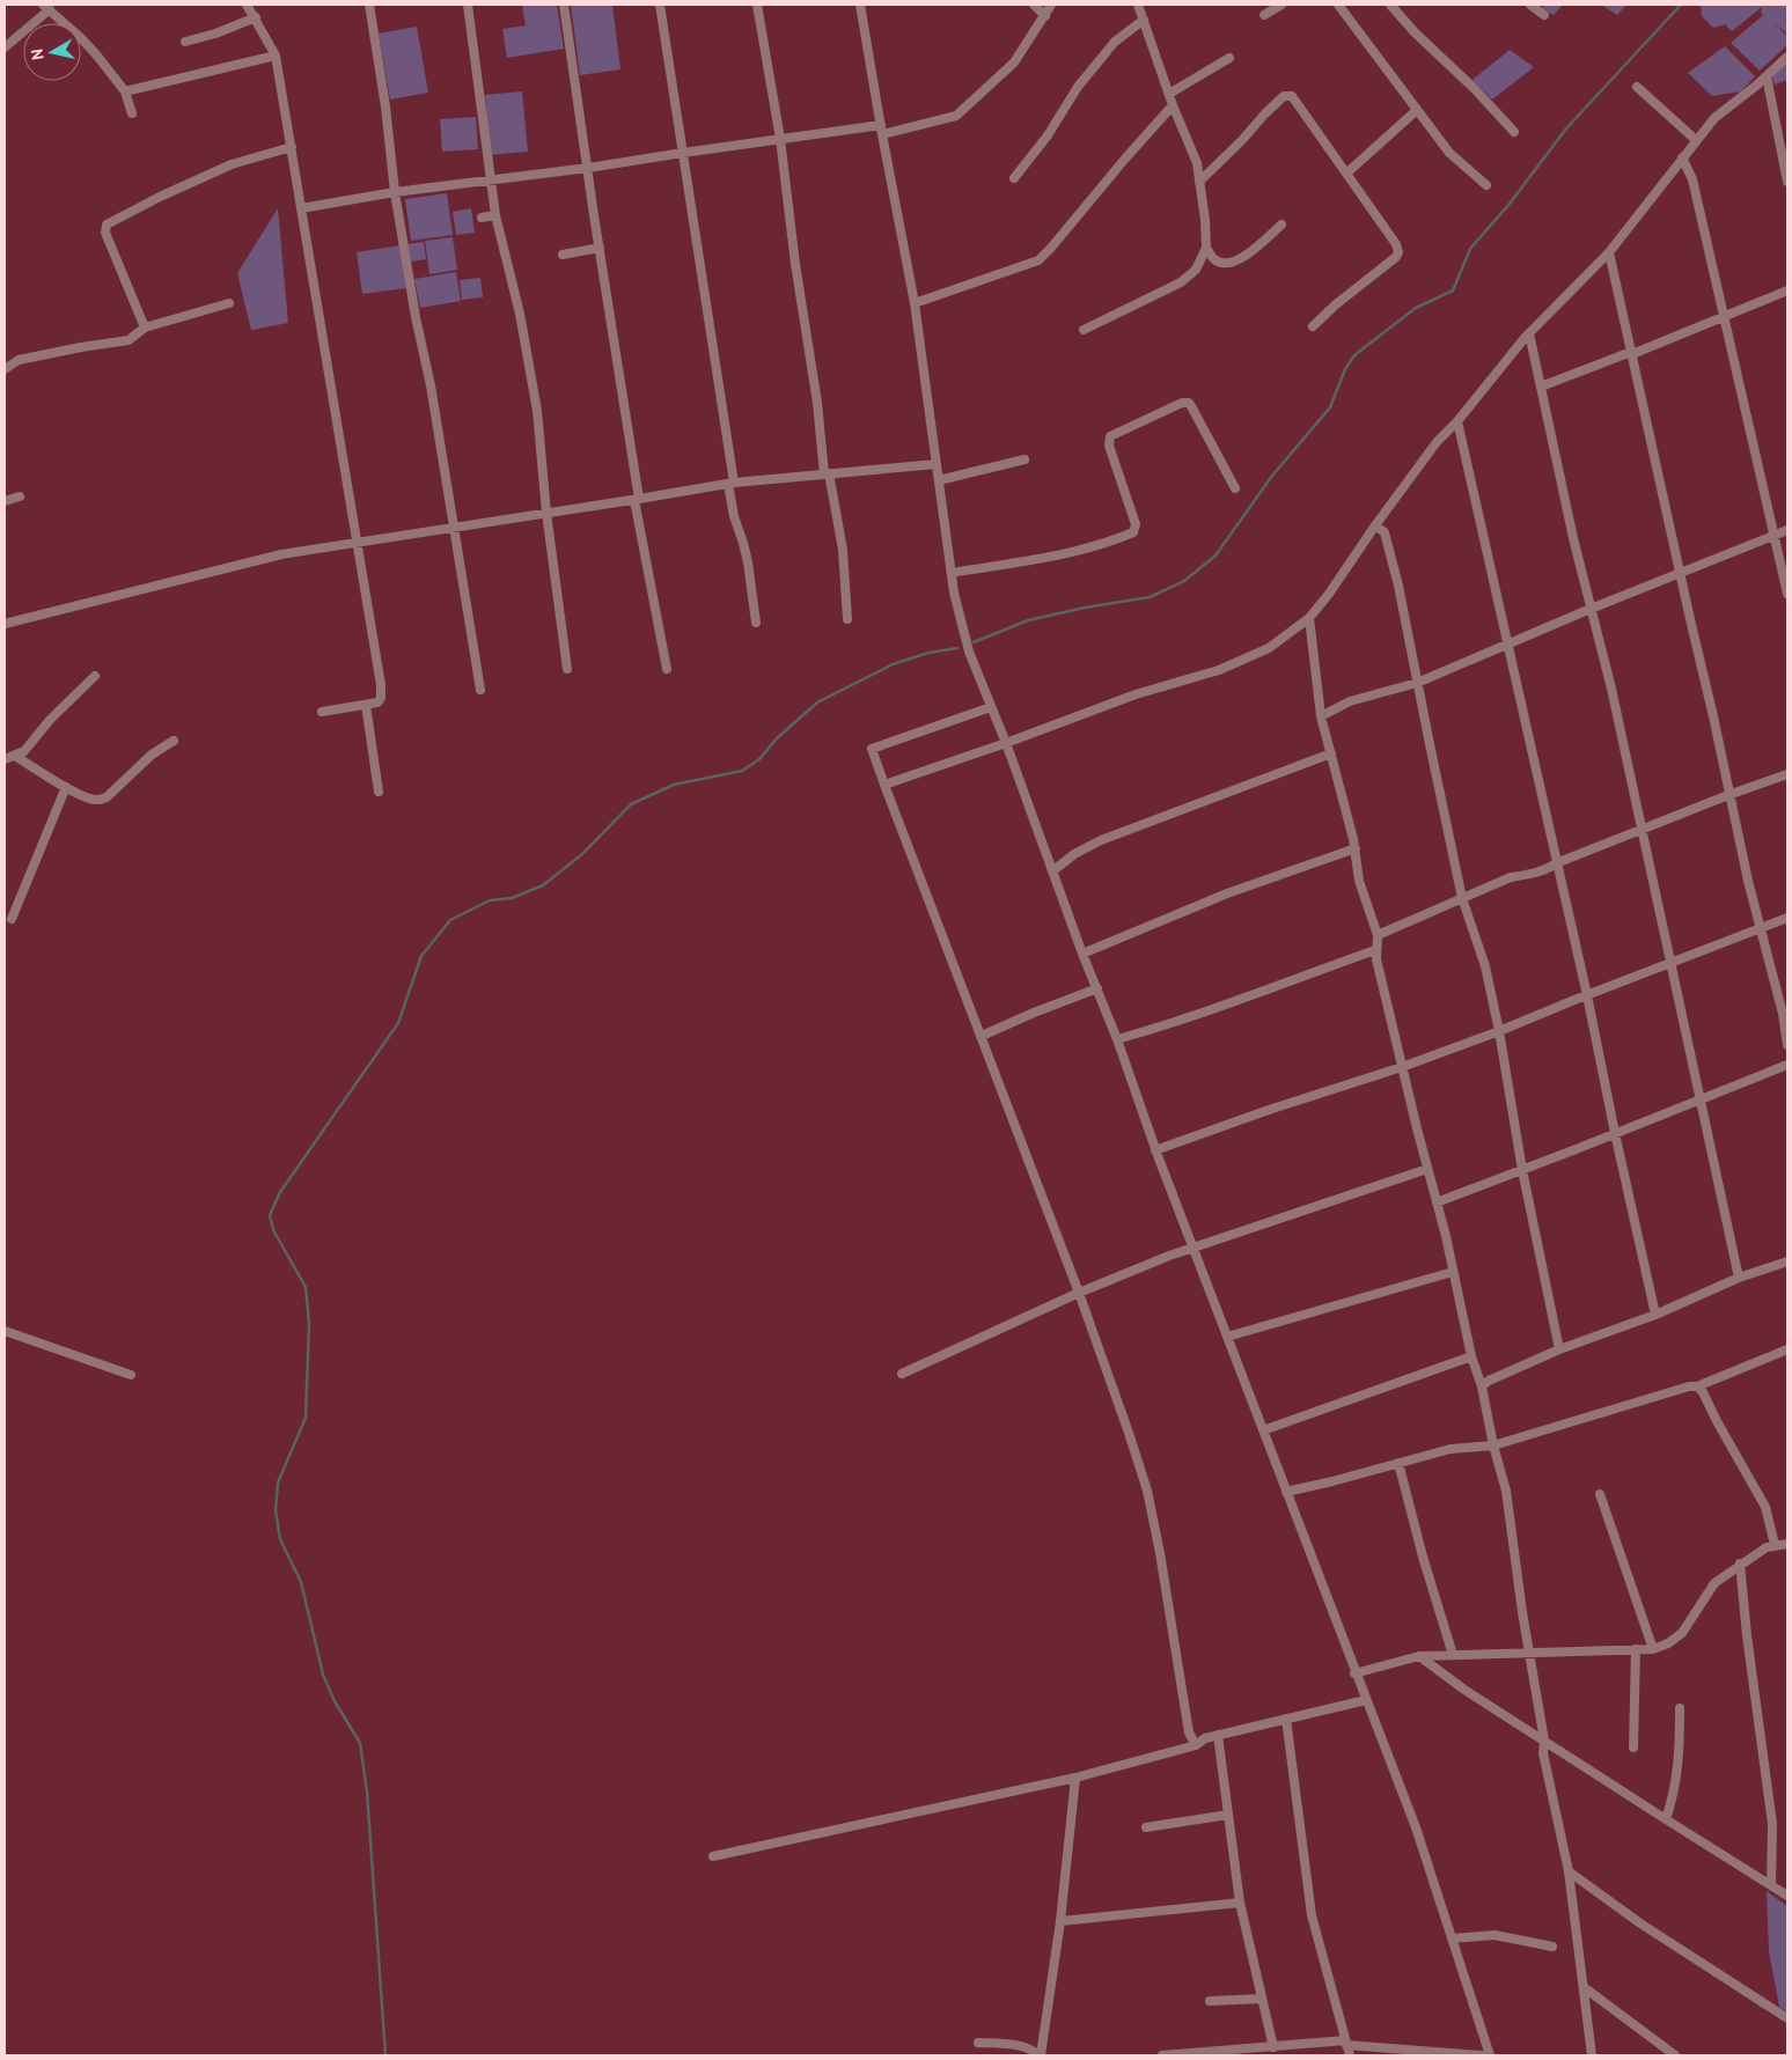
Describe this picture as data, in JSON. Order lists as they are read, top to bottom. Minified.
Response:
{"north":"left"}
